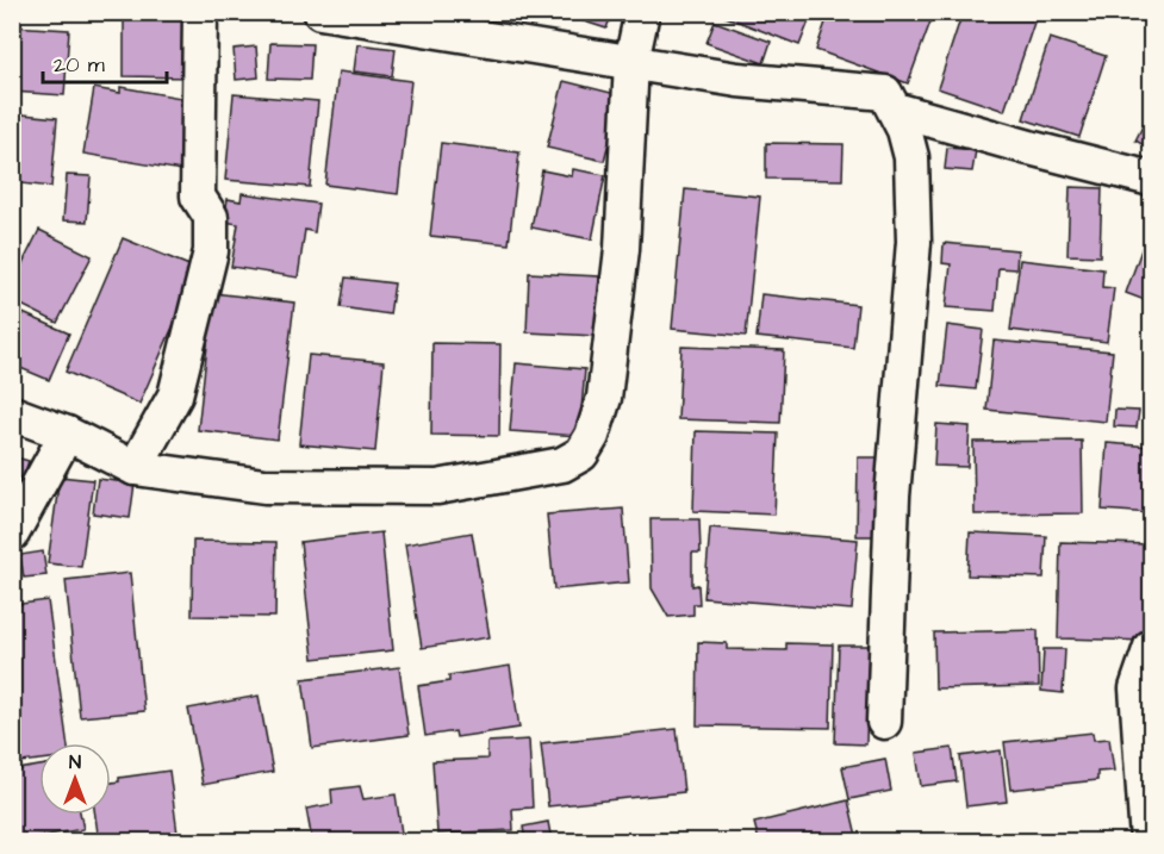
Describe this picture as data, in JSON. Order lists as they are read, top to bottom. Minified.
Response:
{"scale_bar":"20 m","north":"top"}
